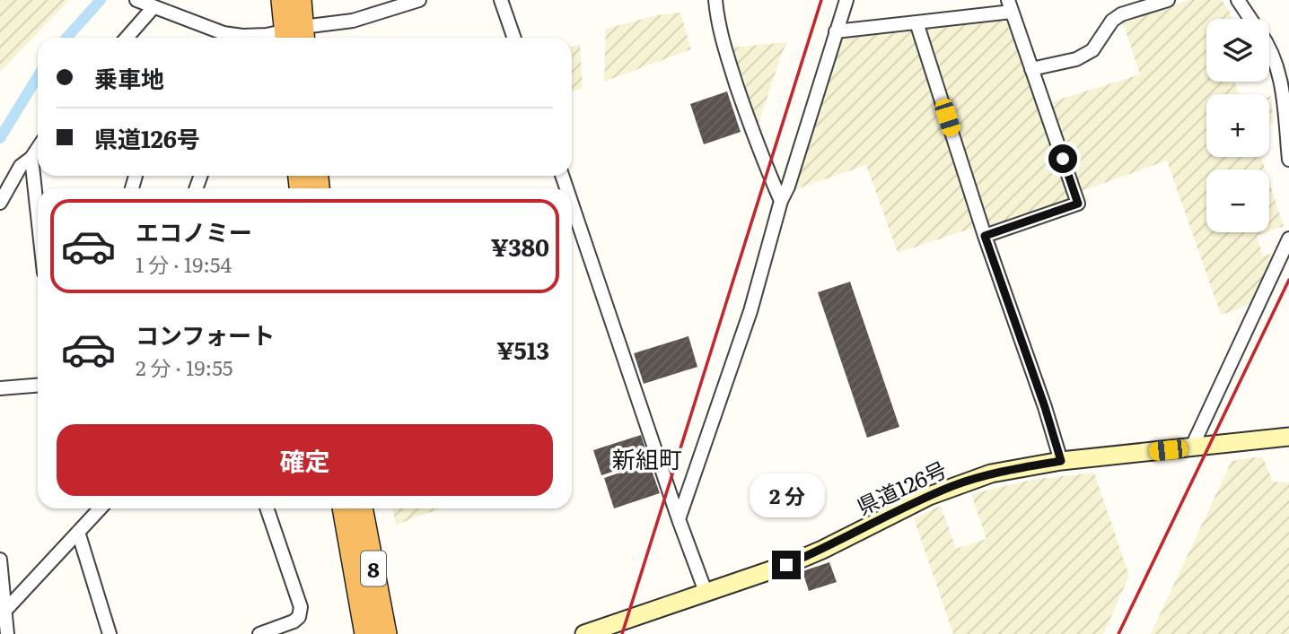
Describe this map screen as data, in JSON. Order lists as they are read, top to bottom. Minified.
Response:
{"streets":{"highway":["8"],"main road":["県道126号"]},"districts":["新組町"],"page":{"map_buttons":["+","−"],"banner":["乗車地","県道126号"],"list":[{"name":"エコノミー","note":"1 分 · 19:54","value":"¥380"},{"name":"コンフォート","note":"2 分 · 19:55","value":"¥513"}],"buttons":"確定","bubble":"2 分"}}
